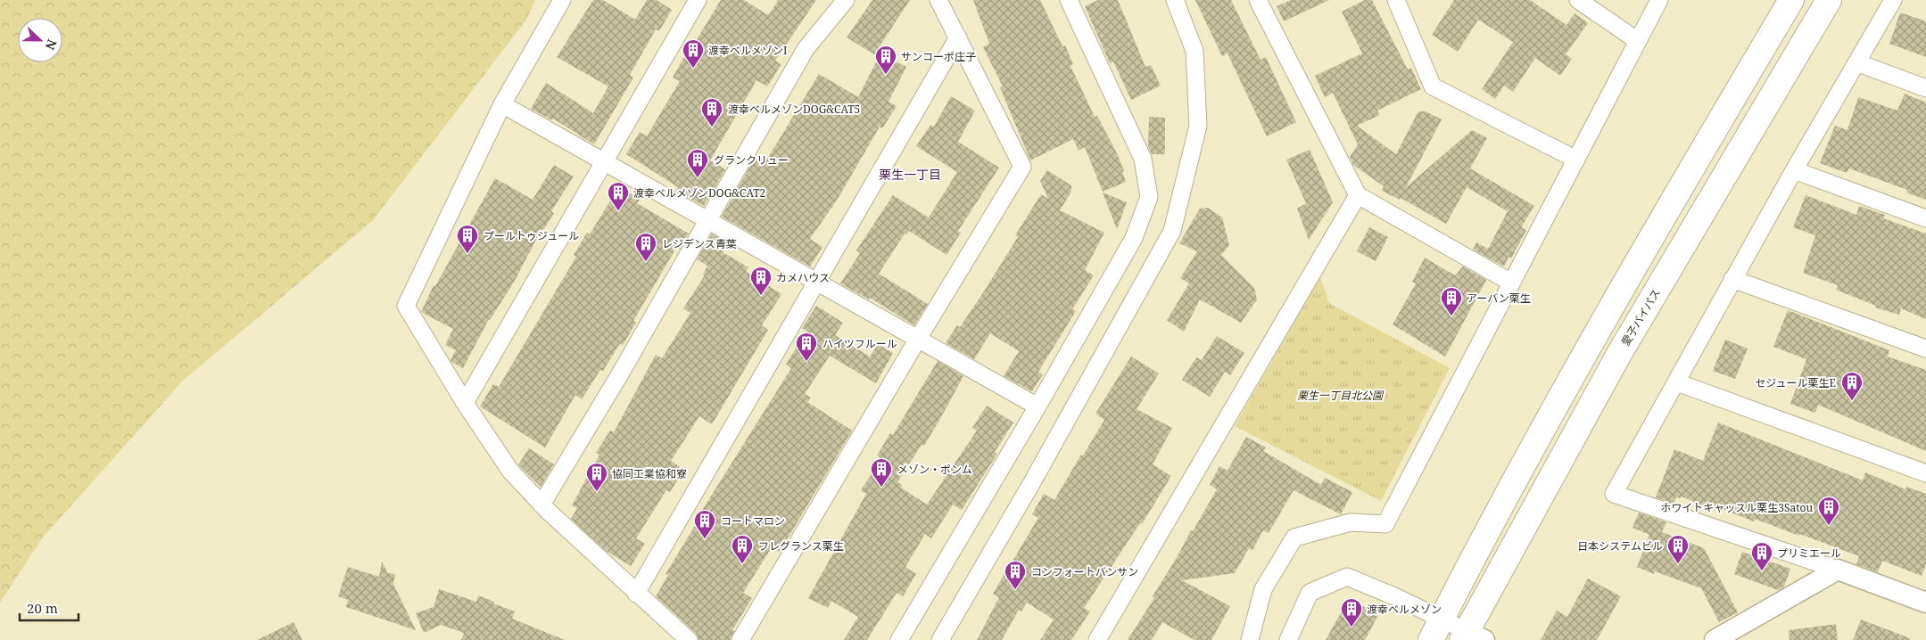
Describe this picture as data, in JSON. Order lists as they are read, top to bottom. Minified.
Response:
{"streets":{"highway":["愛子バイパス"]},"districts":["栗生一丁目"],"parks":["栗生一丁目北公園"],"places":{"building":["渡幸ベルメゾンI","サンコーポ庄子","渡幸ベルメゾンDOG&CAT5","グランクリュー","渡幸ベルメゾンDOG&CAT2","プールトゥジュール","レジデンス青葉","カメハウス","アーバン栗生","ハイツフルール","セジュール栗生E","メゾン・ポンム","協同工業協和寮","ホワイトキャッスル栗生3Satou","コートマロン","フレグランス栗生","日本システムビル","プリミエール","コンフォートバンサン","渡幸ベルメゾン"]},"scale_bar":"20 m","north":"right"}
